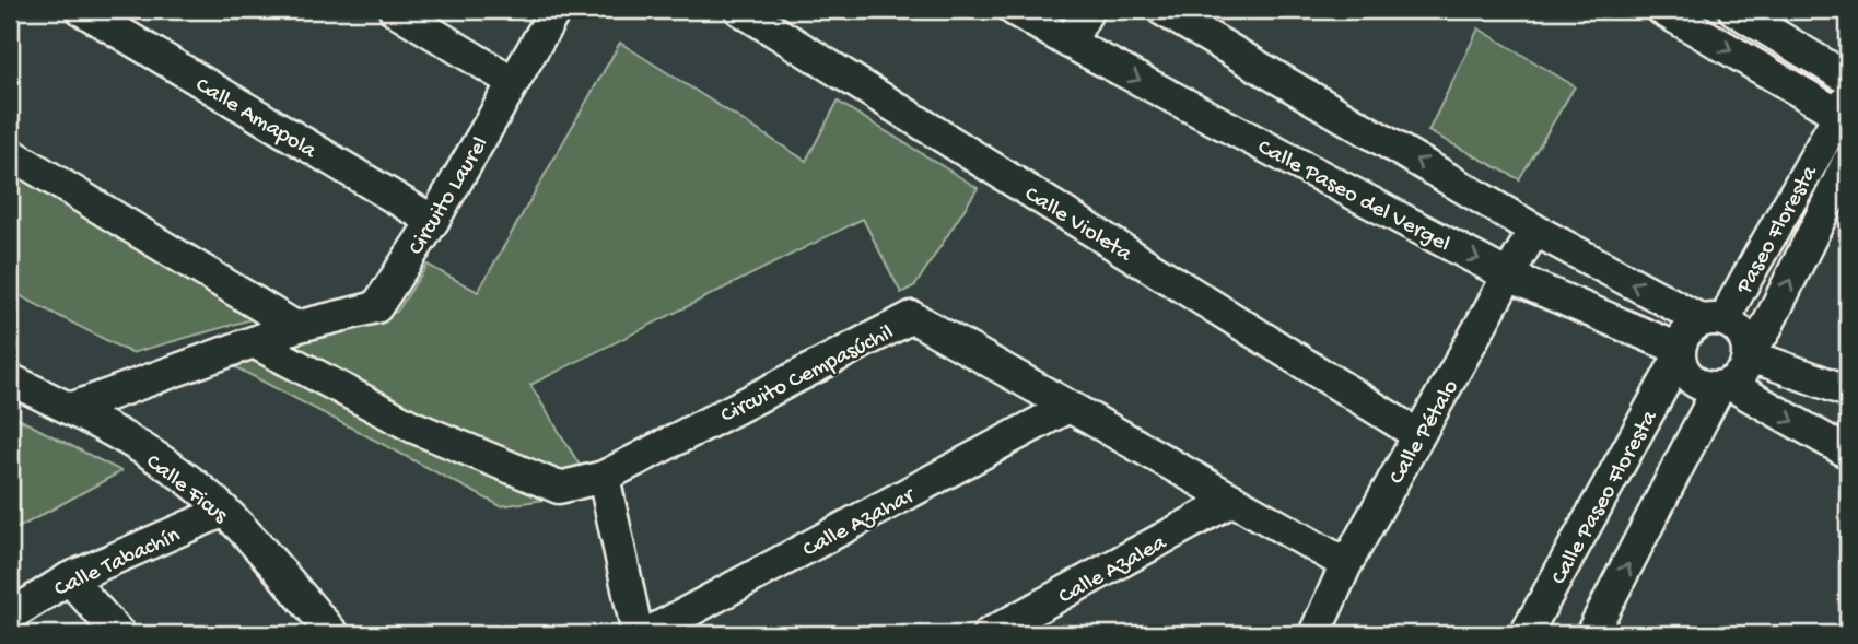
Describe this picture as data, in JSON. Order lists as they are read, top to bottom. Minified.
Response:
{"streets":{"street":["Calle Amapola","Calle Paseo del Vergel","Circuito Laurel","Calle Violeta","Paseo Floresta","Circuito Cempasúchil","Calle Pétalo","Calle Ficus","Calle Paseo Floresta","Calle Azahar","Calle Tabachín","Calle Azalea"]},"crossings":[["Calle Amapola","Circuito Laurel"],["Calle Paseo del Vergel","Paseo Floresta"],["Calle Paseo del Vergel","Calle Pétalo"],["Calle Paseo del Vergel","Calle Paseo Floresta"],["Circuito Laurel","Calle Ficus"],["Calle Violeta","Calle Pétalo"],["Paseo Floresta","Calle Paseo Floresta"],["Circuito Cempasúchil","Calle Pétalo"],["Circuito Cempasúchil","Calle Azahar"],["Circuito Cempasúchil","Calle Azalea"],["Calle Ficus","Calle Tabachín"]]}
